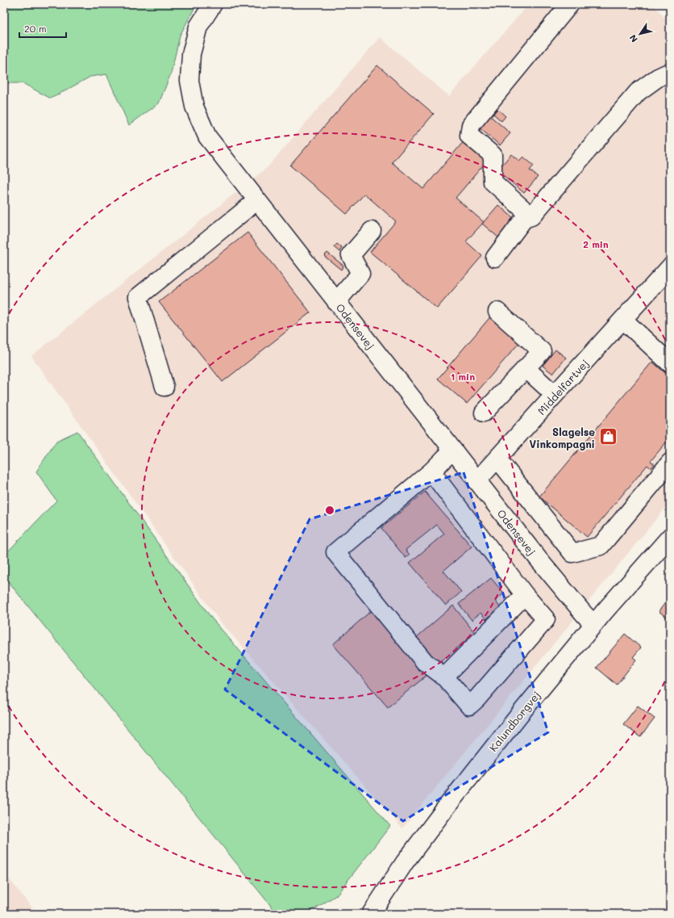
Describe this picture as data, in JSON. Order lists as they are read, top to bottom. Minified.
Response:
{"streets":{"street":["Odensevej","Middelfartvej","Kalundborgvej"]},"crossings":[["Odensevej","Middelfartvej"],["Odensevej","Kalundborgvej"]],"places":{"shop":["Slagelse Vinkompagni"]},"scale_bar":"20 m","north":"bottom left","rings":["2 min","1 min"]}
